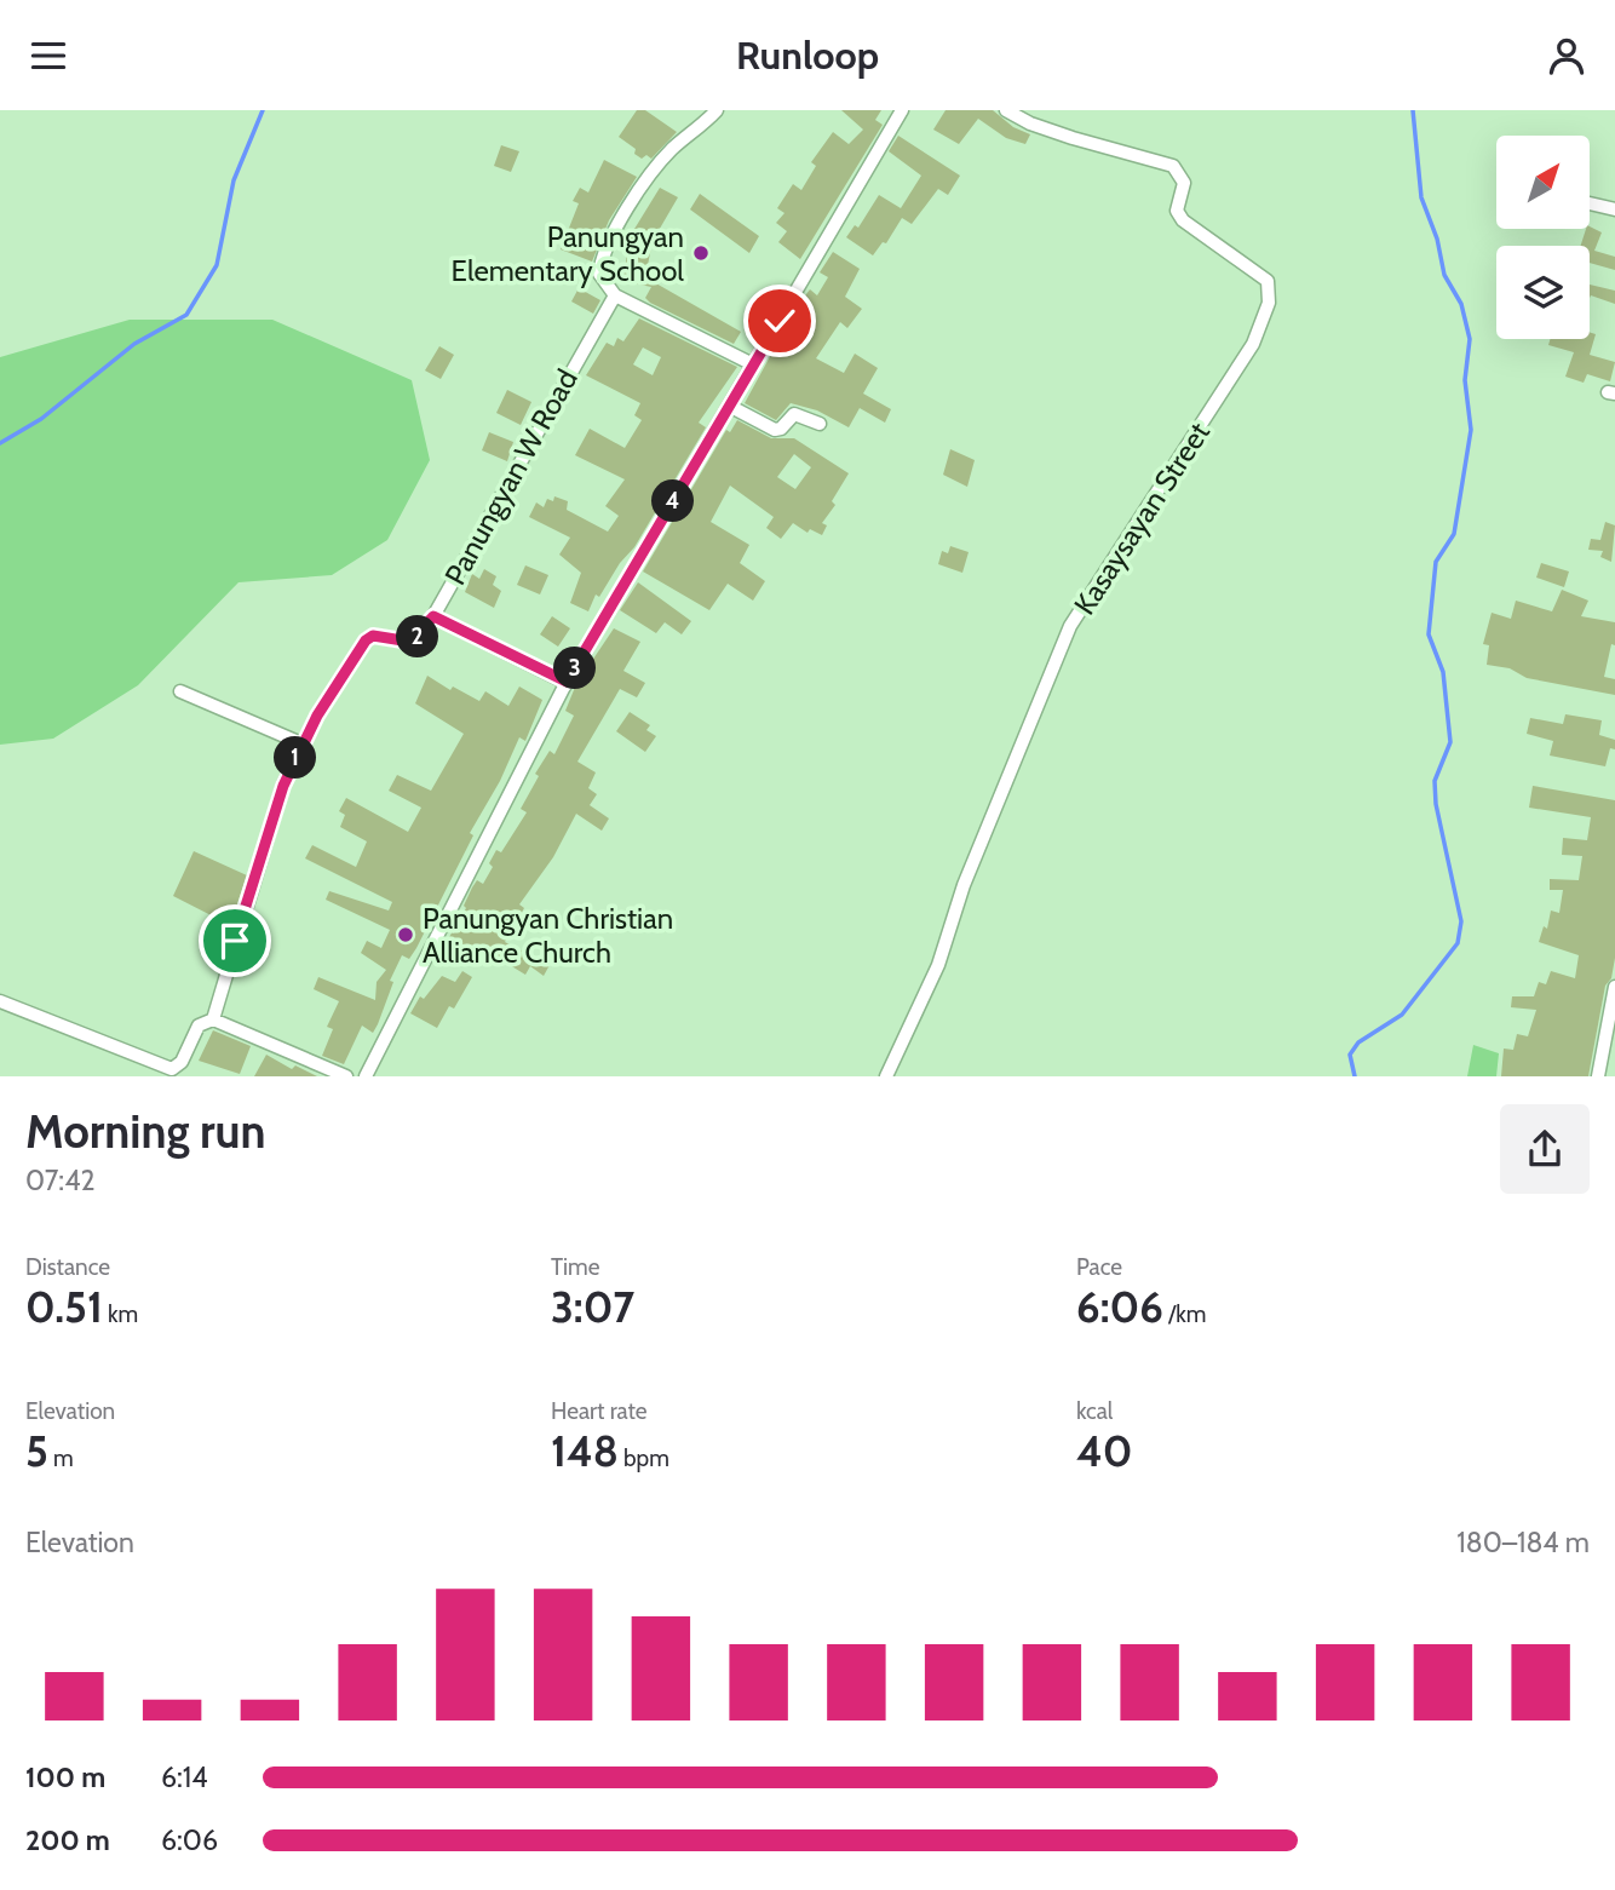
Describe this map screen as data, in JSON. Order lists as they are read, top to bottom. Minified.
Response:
{"streets":{"street":["Panungyan W Road","Kasaysayan Street"]},"places":["Panungyan Elementary School","Panungyan Christian Alliance Church"],"north":"top right","page":{"header":"Runloop","pins":["4","2","3","1"],"heading":["Morning run","07:42"],"stats":[["Distance","0.51 km"],["Time","3:07"],["Pace","6:06 /km"],["Elevation","5 m"],["Heart rate","148 bpm"],["kcal","40"]],"chart":["Elevation","180–184 m"],"list":[{"name":"100 m","note":"6:14"},{"name":"200 m","note":"6:06"}]}}
